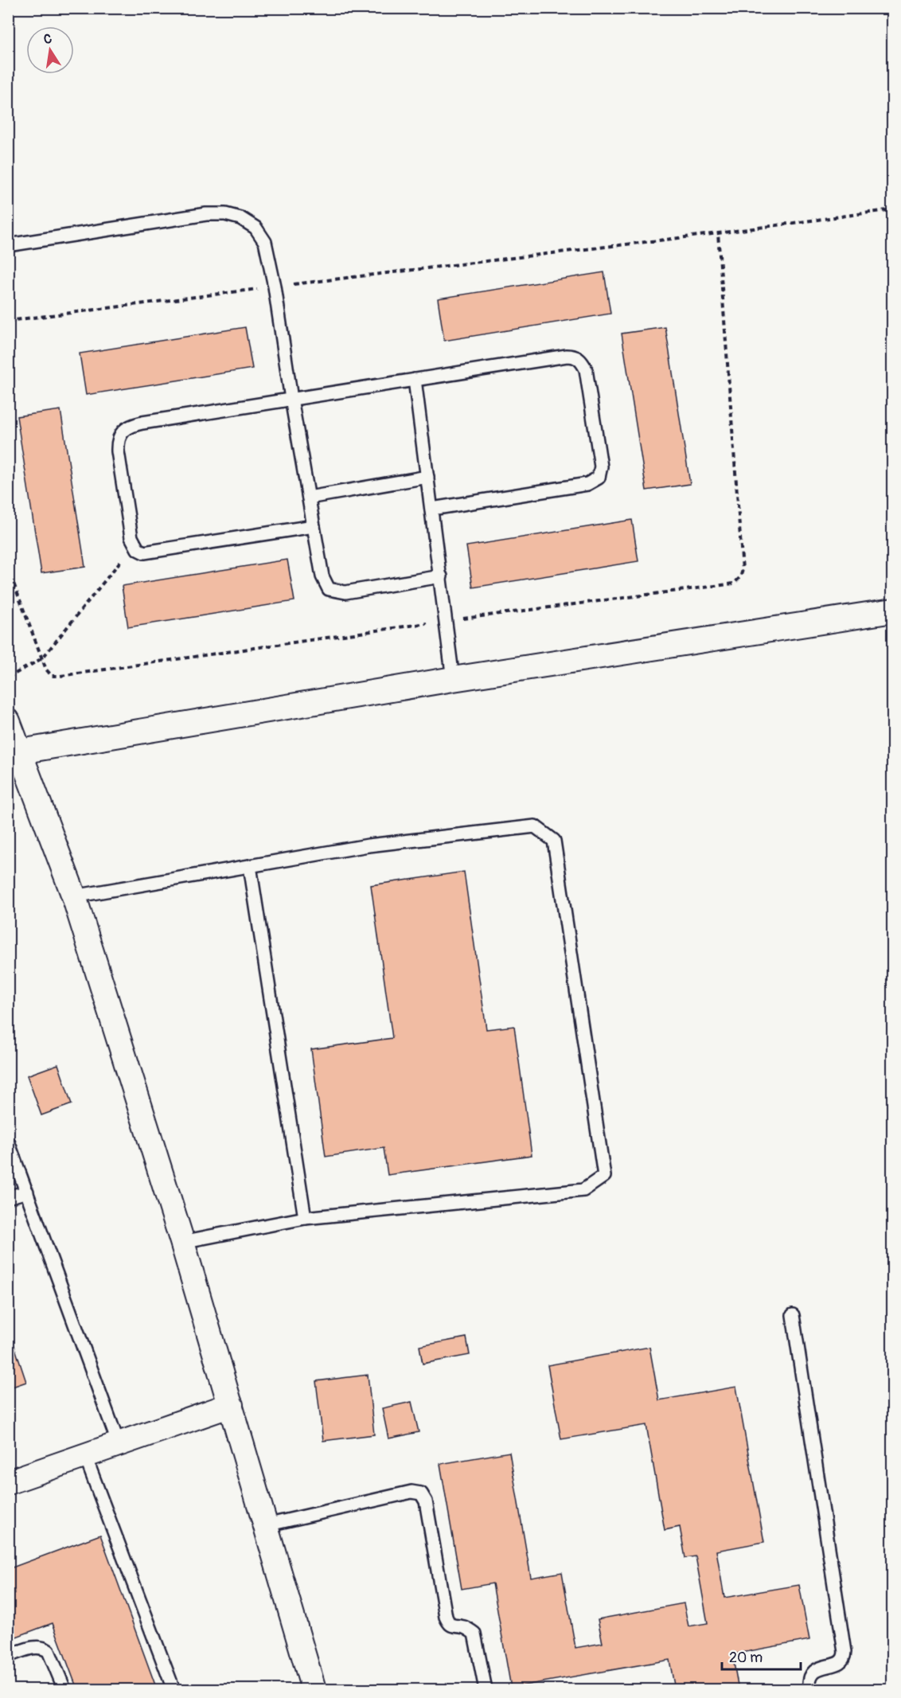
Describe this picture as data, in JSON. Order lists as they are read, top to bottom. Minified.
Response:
{"scale_bar":"20 m","north":"top"}
